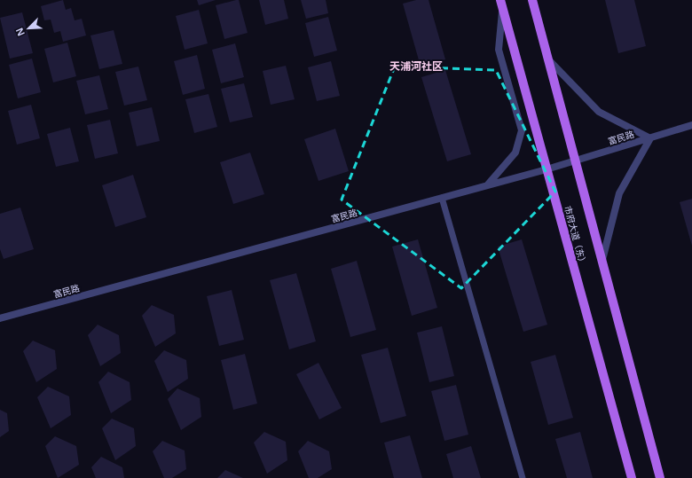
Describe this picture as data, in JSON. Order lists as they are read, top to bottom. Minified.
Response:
{"streets":{"main road":["市府大道（东）"],"street":["富民路"]},"crossings":[["富民路","市府大道（东）"]],"districts":["天浦河社区"],"north":"bottom left"}
